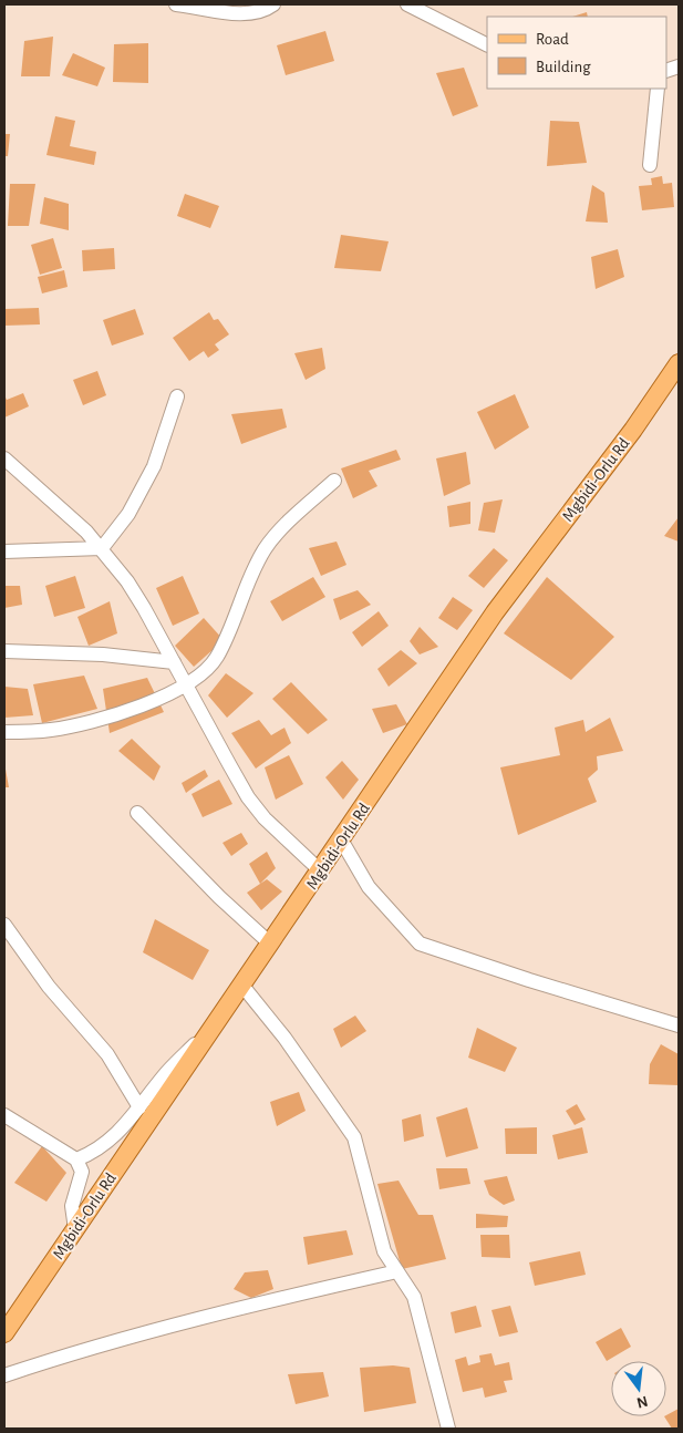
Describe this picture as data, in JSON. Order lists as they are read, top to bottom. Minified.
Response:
{"streets":{"main road":["Mgbidi-Orlu Rd"]},"legend":["Road","Building"],"north":"bottom"}
